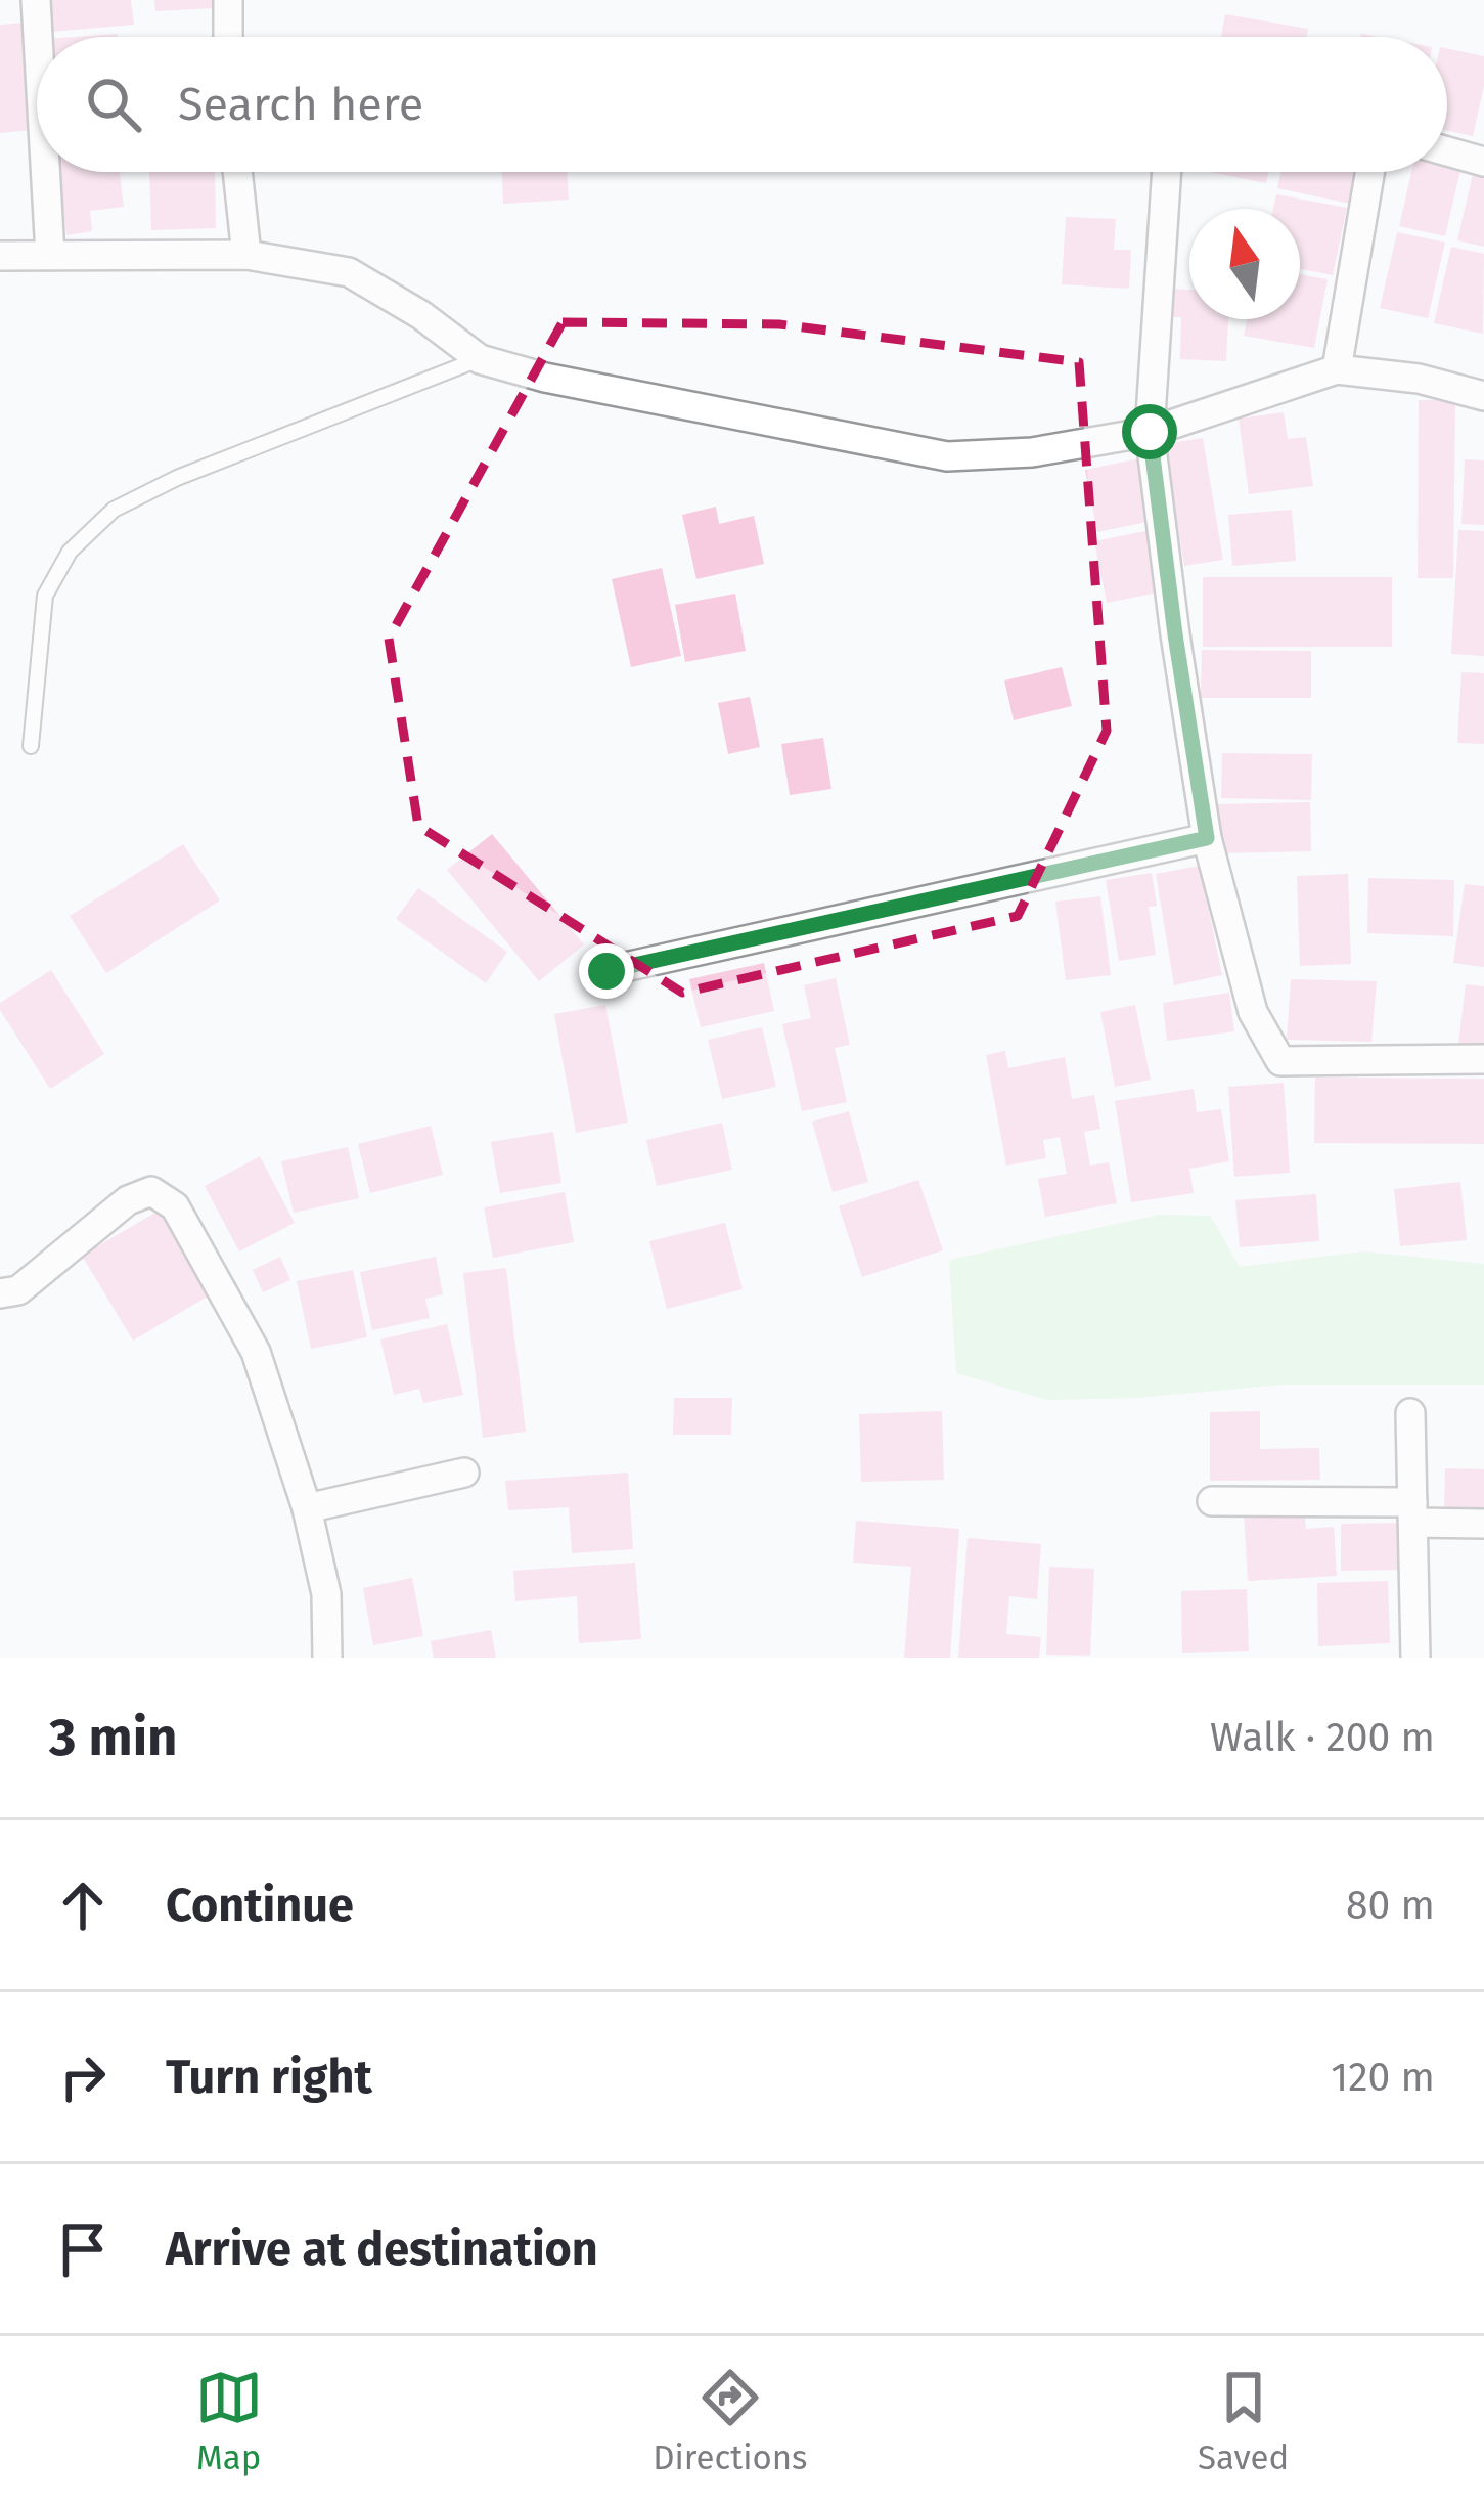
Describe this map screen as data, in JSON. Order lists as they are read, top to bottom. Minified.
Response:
{"north":"top","page":{"search":"Search here","heading":["3 min","Walk · 200 m"],"list":[["Continue","80 m"],["Turn right","120 m"],"Arrive at destination"],"nav":["Map","Directions","Saved"]}}
